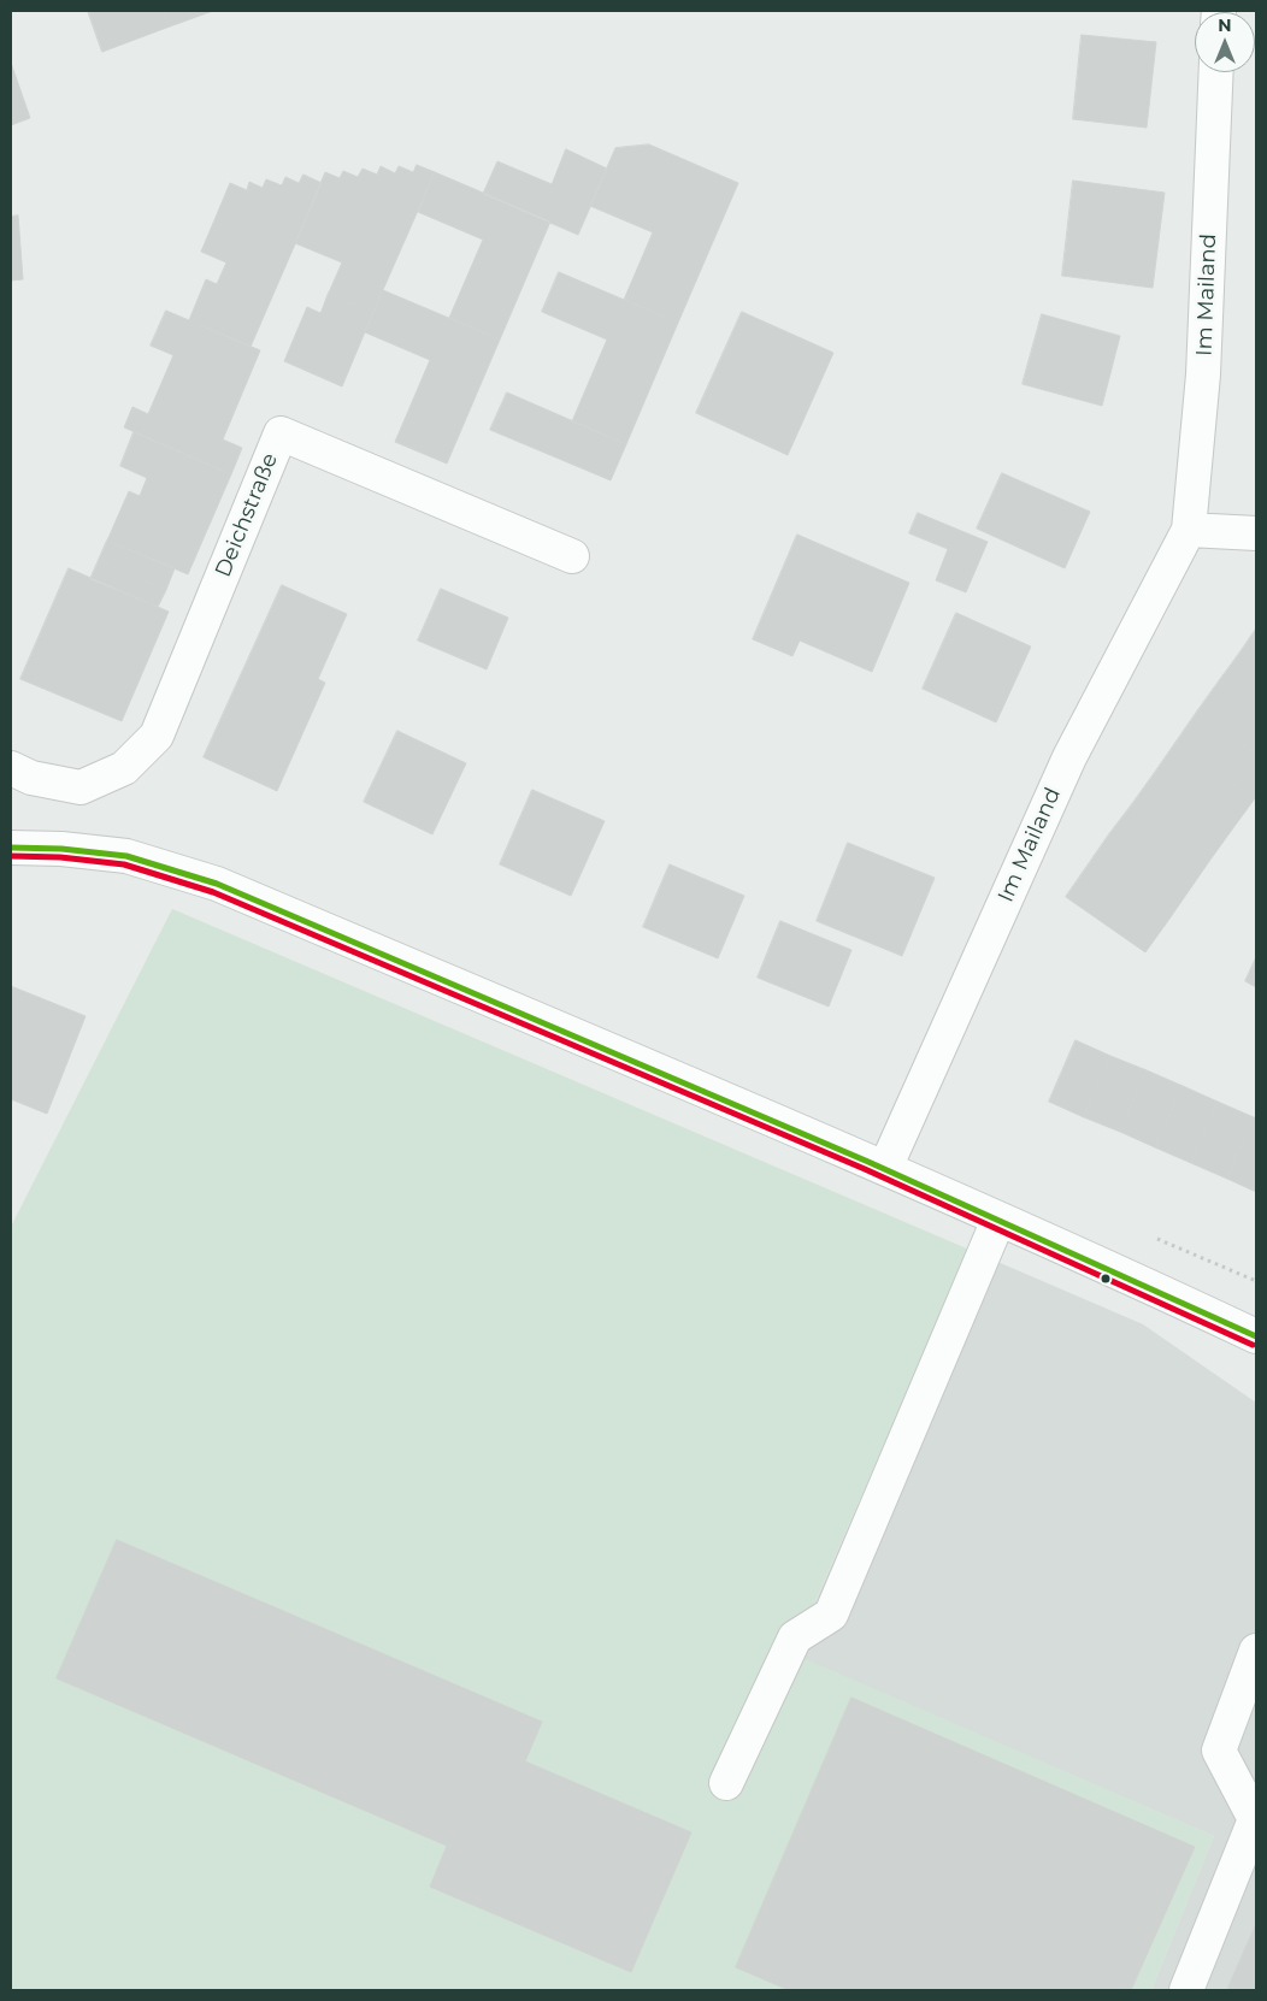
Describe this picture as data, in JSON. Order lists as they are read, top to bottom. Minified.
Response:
{"streets":{"street":["Im Mailand","Deichstraße"]},"north":"top"}
